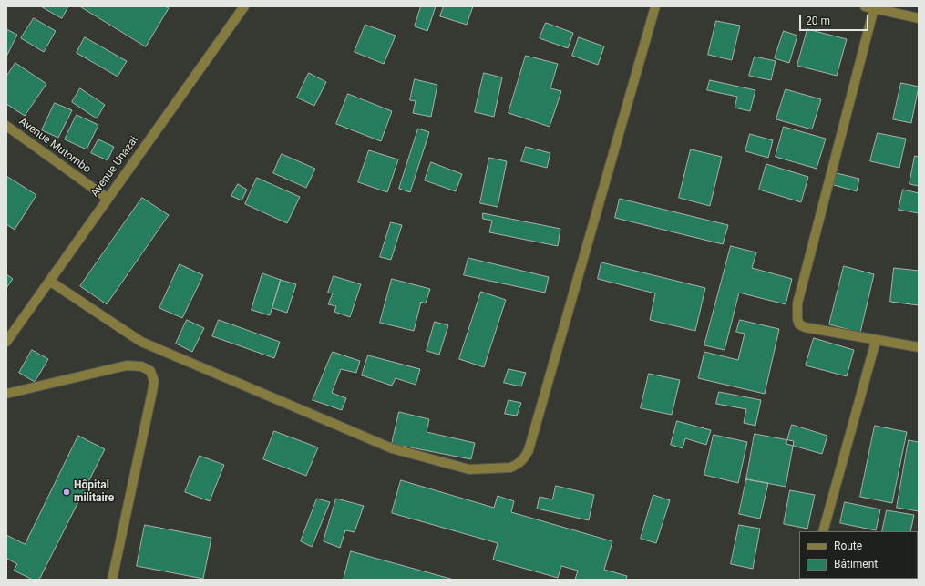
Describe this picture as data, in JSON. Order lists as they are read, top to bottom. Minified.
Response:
{"streets":{"street":["Avenue Mutombo","Avenue Unazai"]},"crossings":[["Avenue Mutombo","Avenue Unazai"]],"places":["Hôpital militaire"],"legend":["Route","Bâtiment"],"scale_bar":"20 m"}
